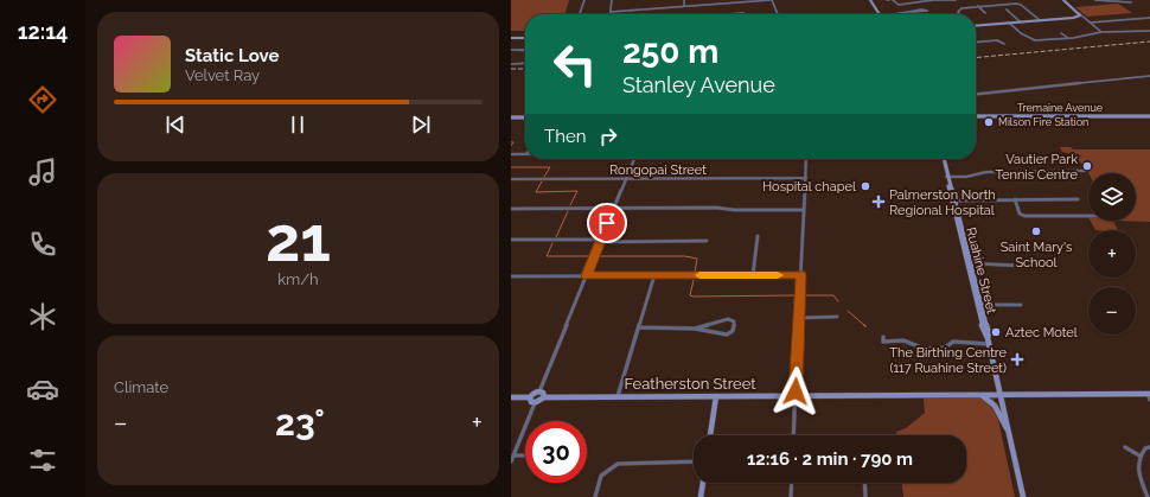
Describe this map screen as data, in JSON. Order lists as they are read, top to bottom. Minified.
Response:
{"streets":{"main road":["Tremaine Avenue","Ruahine Street","Featherston Street"],"street":["Rongopai Street"]},"crossings":[["Ruahine Street","Featherston Street"]],"places":{"other":["Milson Fire Station","Vautier Park Tennis Centre","Hospital chapel","Saint Mary's School","Aztec Motel"],"health":["Palmerston North Regional Hospital","The Birthing Centre (117 Ruahine Street)"]},"page":{"tabs":"12:14","turn":["250 m","Stanley Avenue"],"song":["Static Love","Velvet Ray"],"then":"Then","tile":[["21","km/h"],"Climate"],"map_buttons":["+","−"],"heat":["−","23°","+"],"limit":"30","trip":"12:16 · 2 min · 790 m"}}
